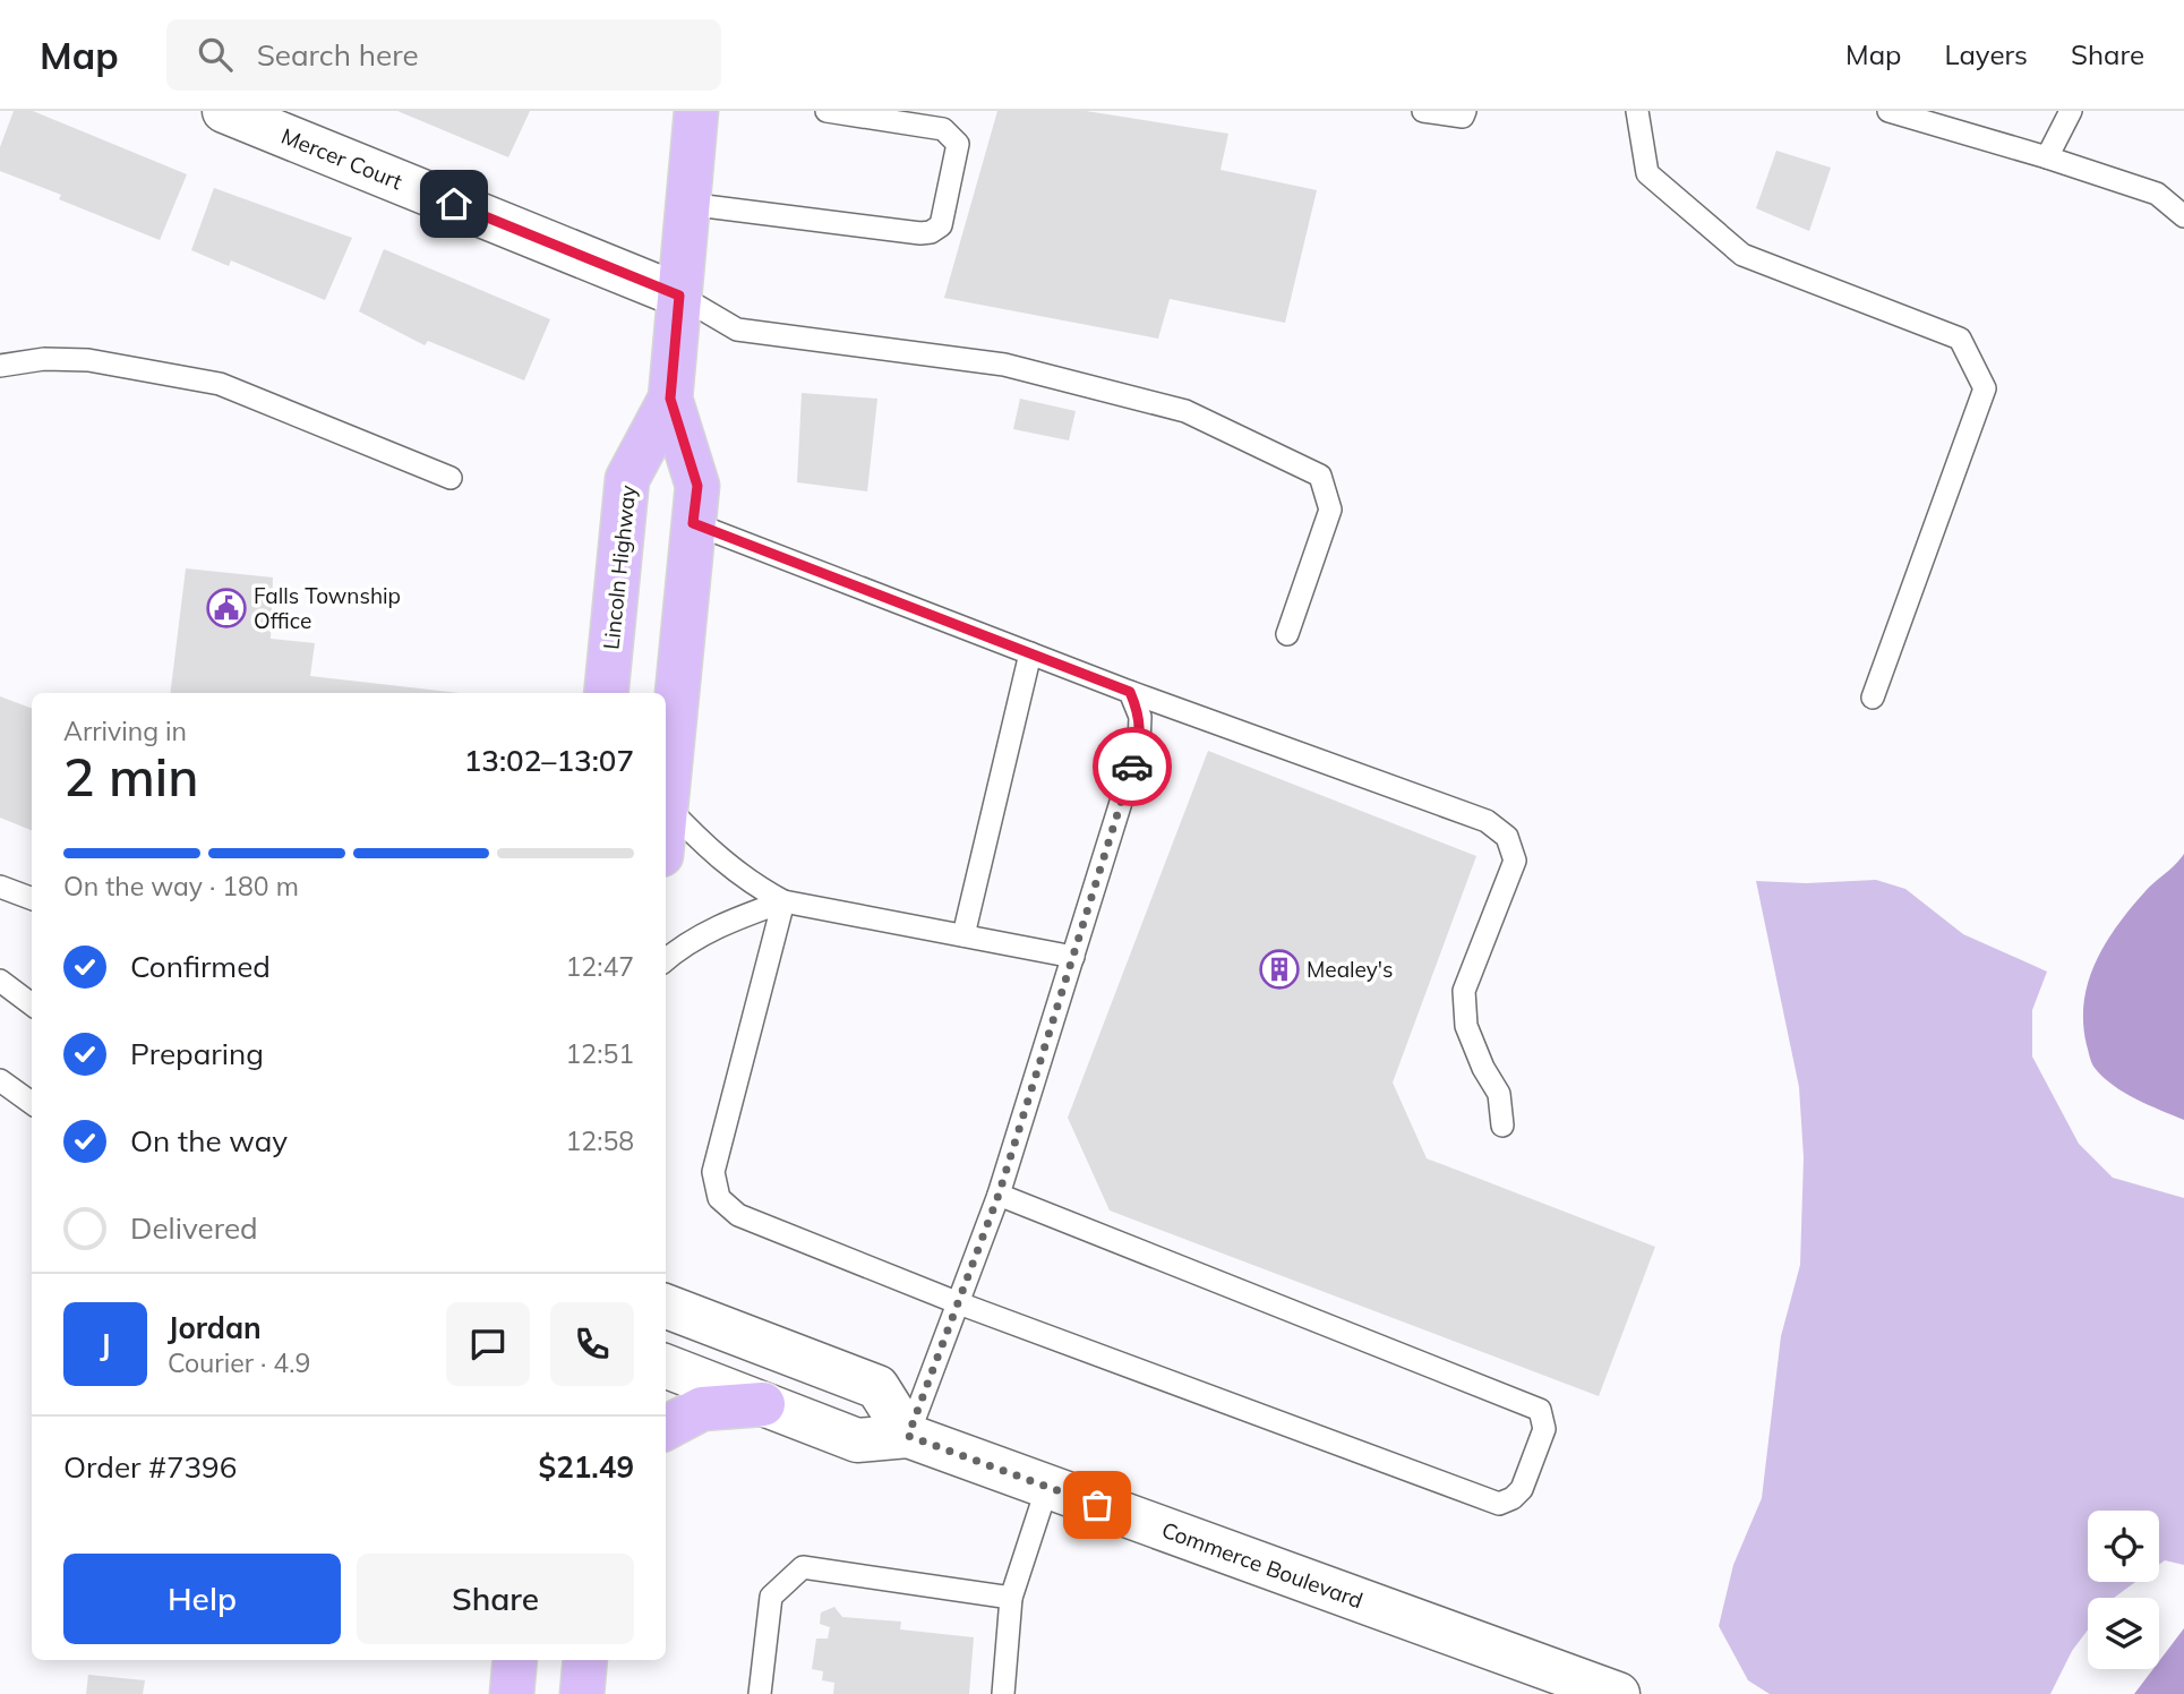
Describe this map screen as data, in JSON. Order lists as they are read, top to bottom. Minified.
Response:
{"streets":{"main road":["Lincoln Highway"],"street":["Mercer Court","Commerce Boulevard"]},"crossings":[["Mercer Court","Lincoln Highway"]],"places":{"public building":["Falls Township Office"],"building":["Mealey's"]},"page":{"header":"Map","search":"Search here","nav":["Map","Layers","Share"],"heading":["2 min","Arriving in","13:02–13:07"],"panel":["Jordan","Courier · 4.9","Order #7396","$21.49"],"bar":"On the way · 180 m","list":[["Confirmed","12:47"],["Preparing","12:51"],["On the way","12:58"],"Delivered"],"round":"J","buttons":["Help","Share"]}}
